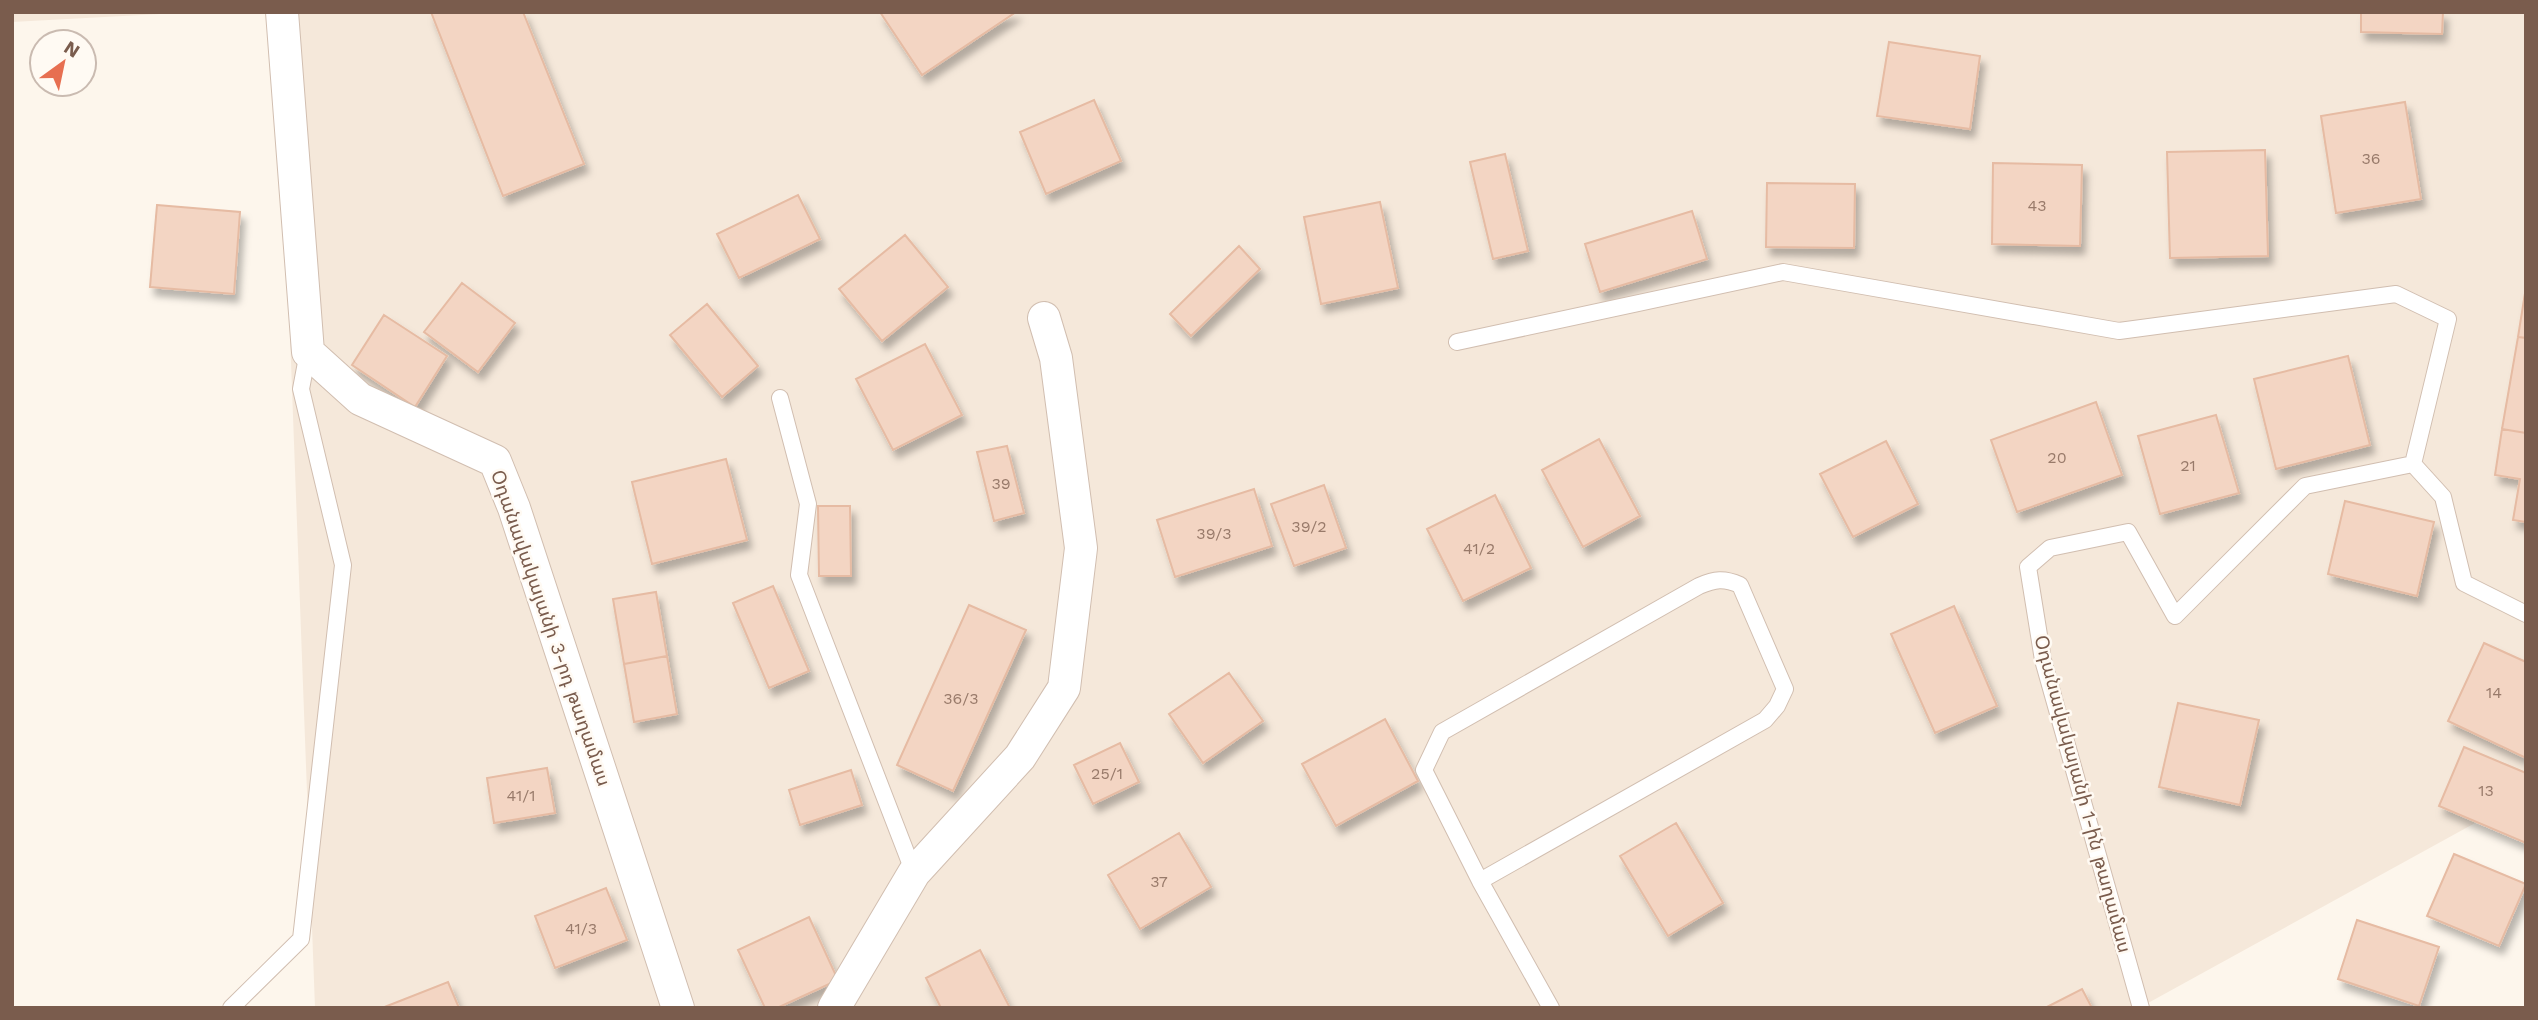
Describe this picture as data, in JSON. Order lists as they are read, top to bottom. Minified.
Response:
{"streets":{"street":["Օդանավակայանի 3-րդ թաղամաս"],"lane":["Օդանավակայանի 1-ին թաղամաս"]},"house_numbers":["36","43","20","21","39","39/2","39/3","41/2","14","36/3","25/1","13","41/1","37","41/3"],"north":"top right"}
